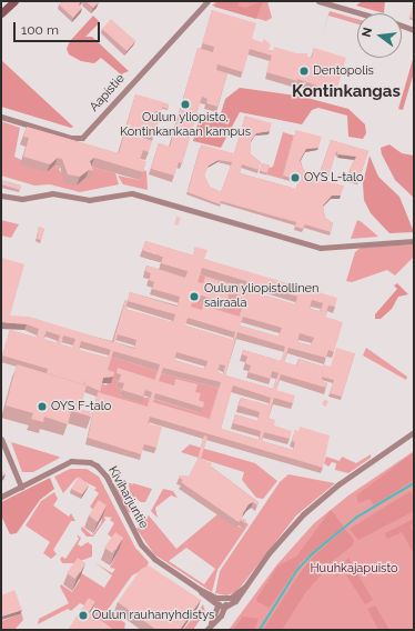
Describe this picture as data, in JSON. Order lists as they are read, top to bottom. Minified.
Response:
{"streets":{"street":["Aapistie","Kiviharjuntie"]},"districts":["Kontinkangas"],"parks":["Huuhkajapuisto"],"places":["Dentopolis","Oulun yliopisto, Kontinkankaan kampus","OYS L-talo","Oulun yliopistollinen sairaala","OYS F-talo","Oulun rauhanyhdistys"],"scale_bar":"100 m","north":"left"}
